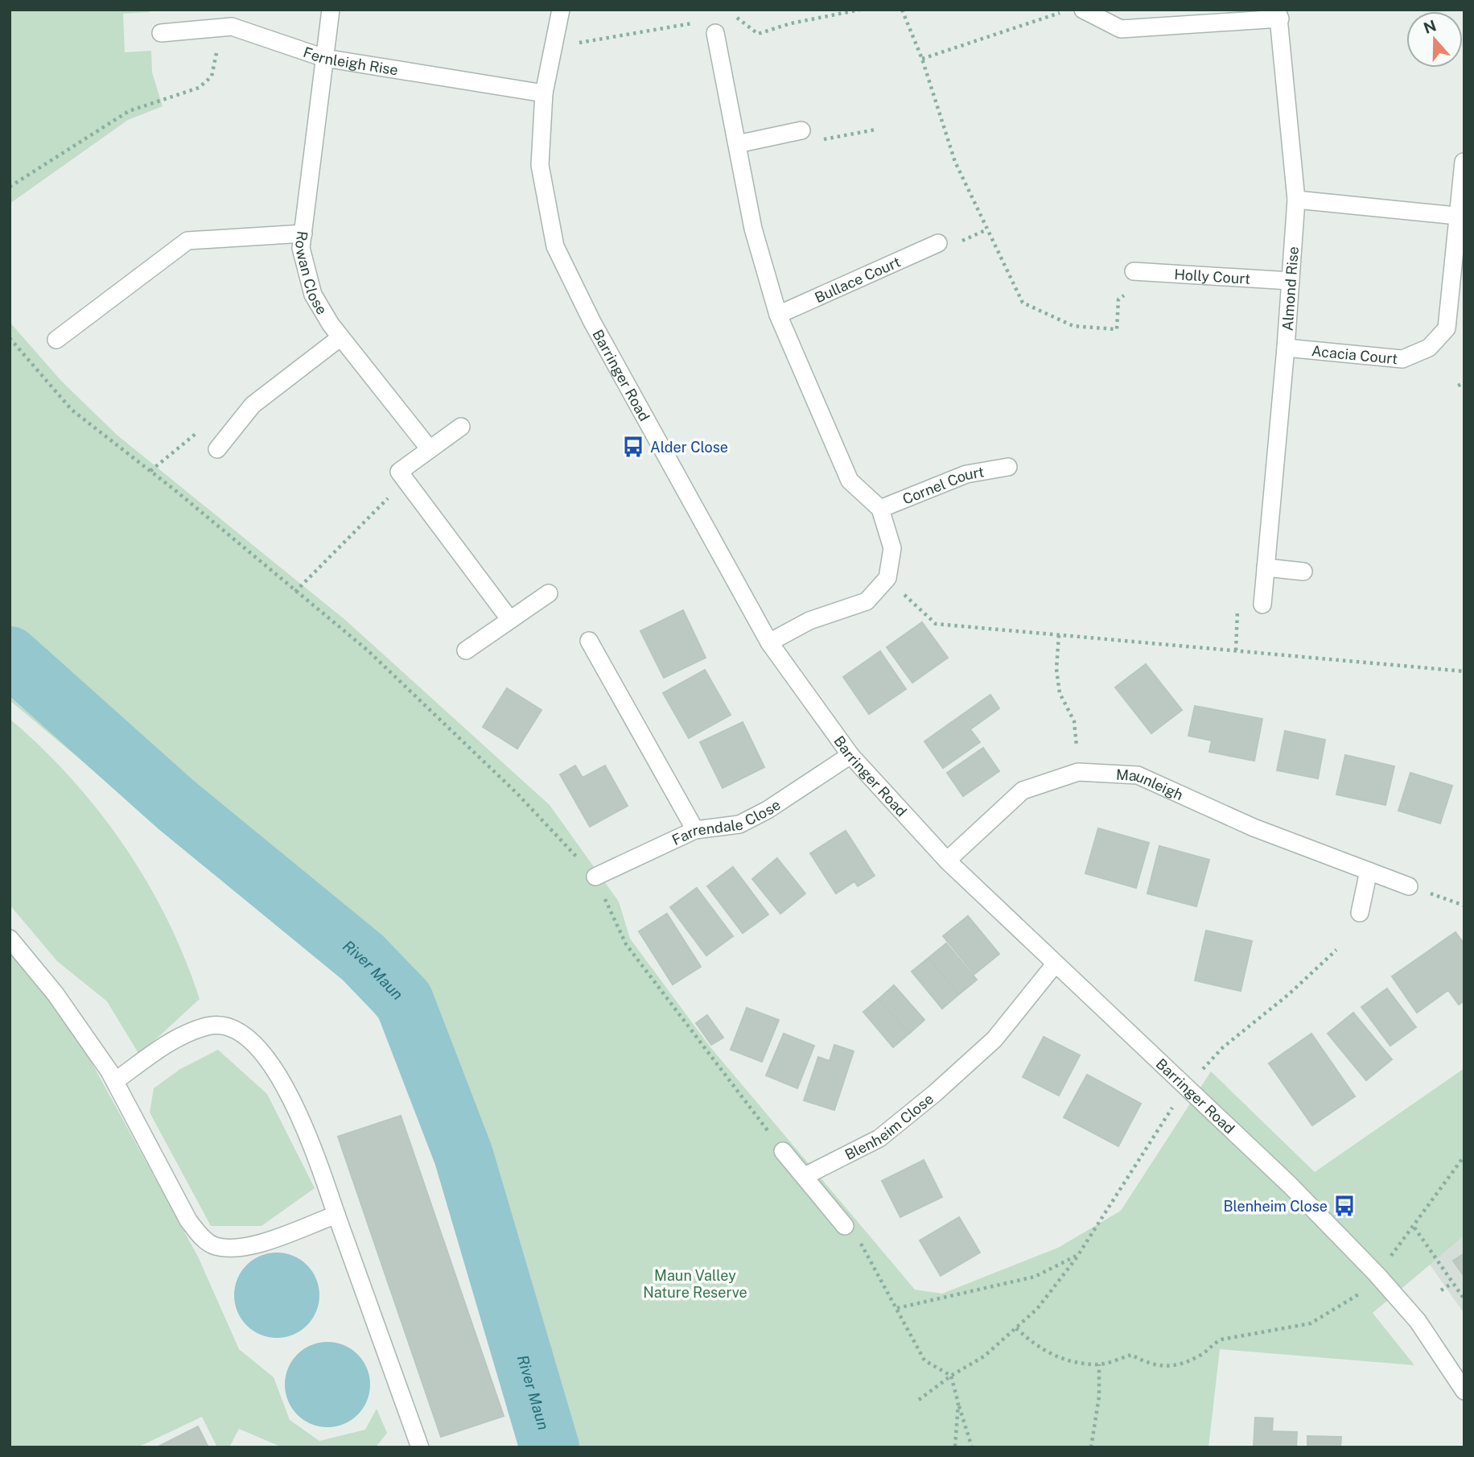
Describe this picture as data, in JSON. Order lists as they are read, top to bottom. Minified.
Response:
{"streets":{"street":["Fernleigh Rise","Rowan Close","Holly Court","Bullace Court","Almond Rise","Acacia Court","Barringer Road","Cornel Court","Maunleigh","Farrendale Close","Blenheim Close"]},"crossings":[["Fernleigh Rise","Rowan Close"],["Fernleigh Rise","Barringer Road"],["Holly Court","Almond Rise"],["Almond Rise","Acacia Court"],["Barringer Road","Maunleigh"],["Barringer Road","Farrendale Close"],["Barringer Road","Blenheim Close"]],"water":["River Maun"],"parks":["Maun Valley Nature Reserve"],"places":{"bus stop":["Alder Close","Blenheim Close"]},"north":"top"}
